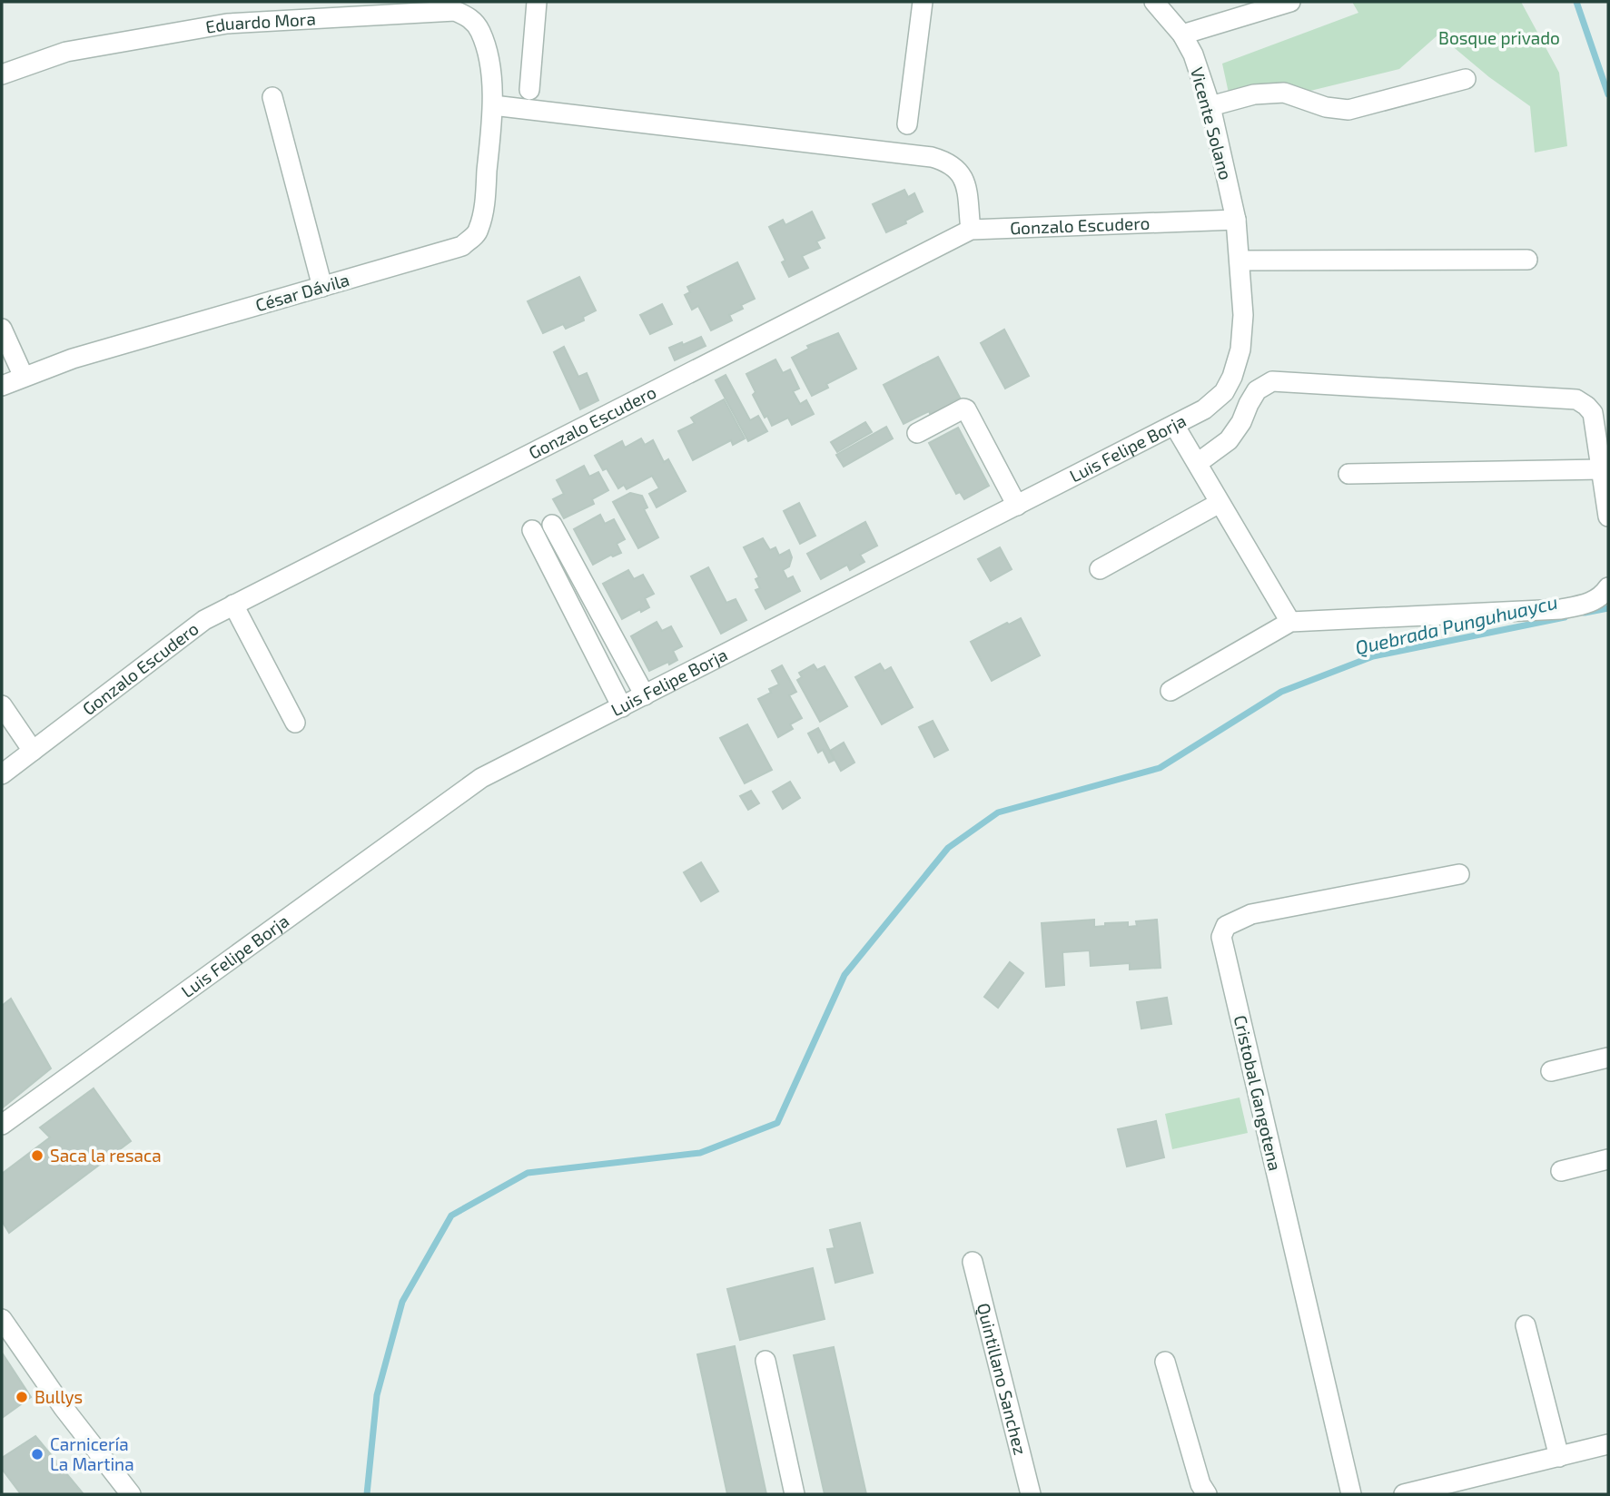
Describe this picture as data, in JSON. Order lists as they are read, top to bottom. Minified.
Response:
{"streets":{"street":["Eduardo Mora","Vicente Solano","Gonzalo Escudero","César Dávila","Luis Felipe Borja","Cristobal Gangotena","Quintillano Sanchez"]},"crossings":[["Eduardo Mora","César Dávila"],["Vicente Solano","Gonzalo Escudero"],["Vicente Solano","Luis Felipe Borja"],["Gonzalo Escudero","Luis Felipe Borja"]],"water":["Quebrada Punguhuaycu"],"parks":["Bosque privado"],"places":["Saca la resaca","Bullys","Carnicería La Martina"]}
